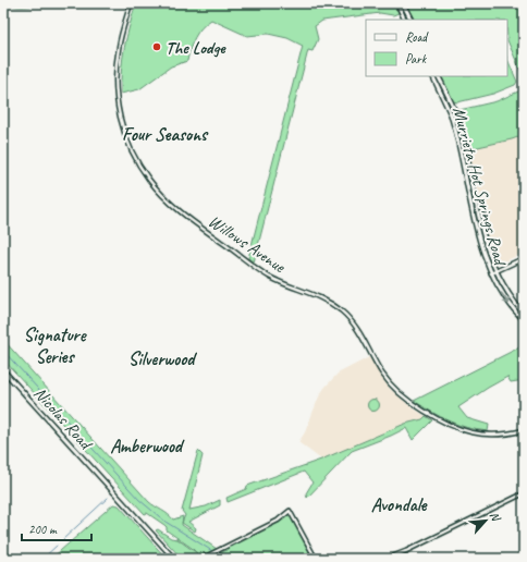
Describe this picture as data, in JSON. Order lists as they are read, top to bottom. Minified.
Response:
{"streets":{"main road":["Murrieta Hot Springs Road","Nicolas Road"],"street":["Willows Avenue"]},"districts":["Four Seasons","Signature Series","Silverwood","Amberwood","Avondale"],"places":["The Lodge"],"legend":["Road","Park"],"scale_bar":"200 m","north":"top right"}
